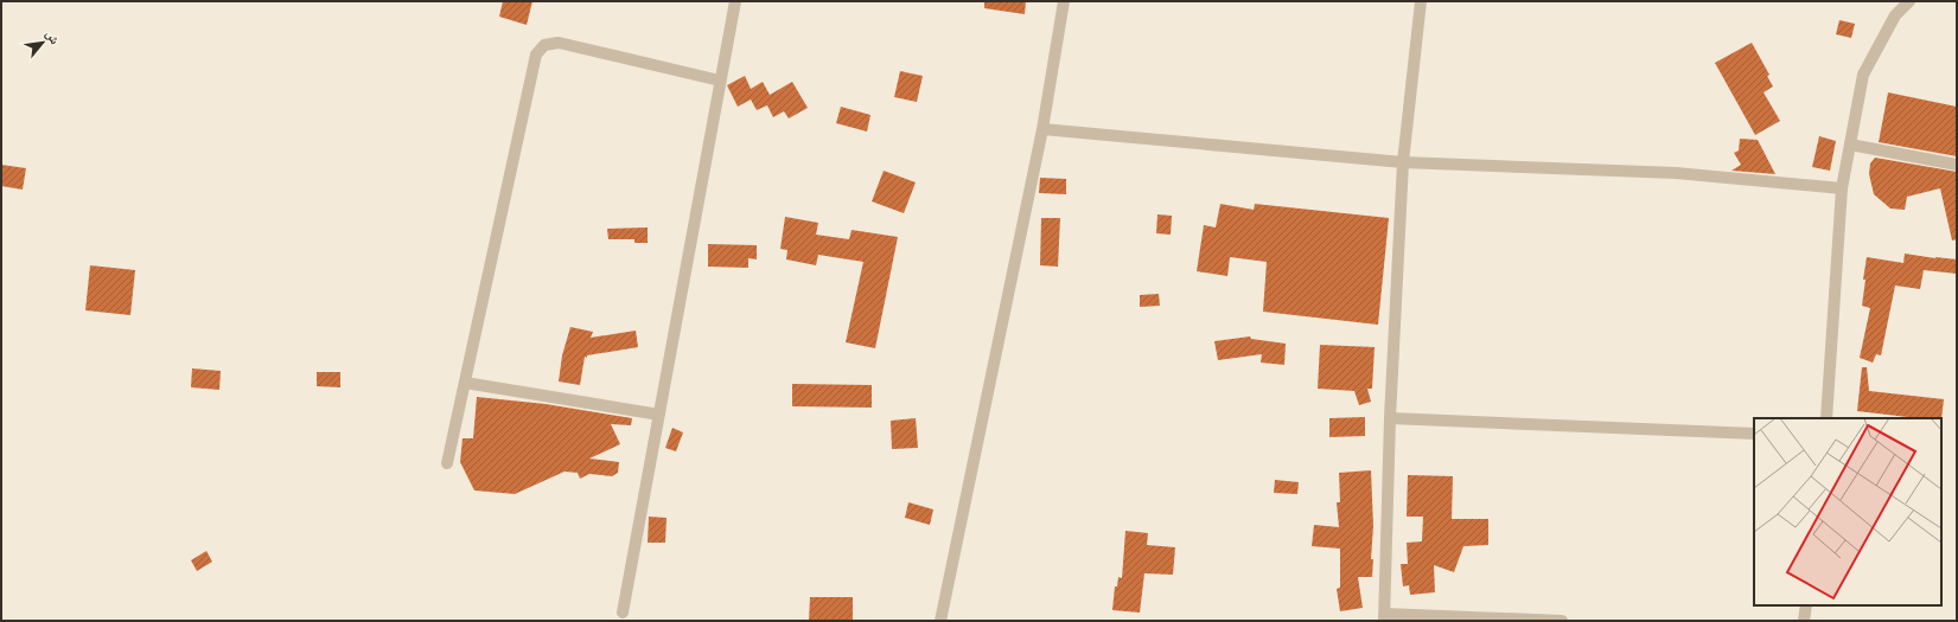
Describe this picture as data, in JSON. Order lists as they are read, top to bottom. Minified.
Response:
{"north":"top right"}
